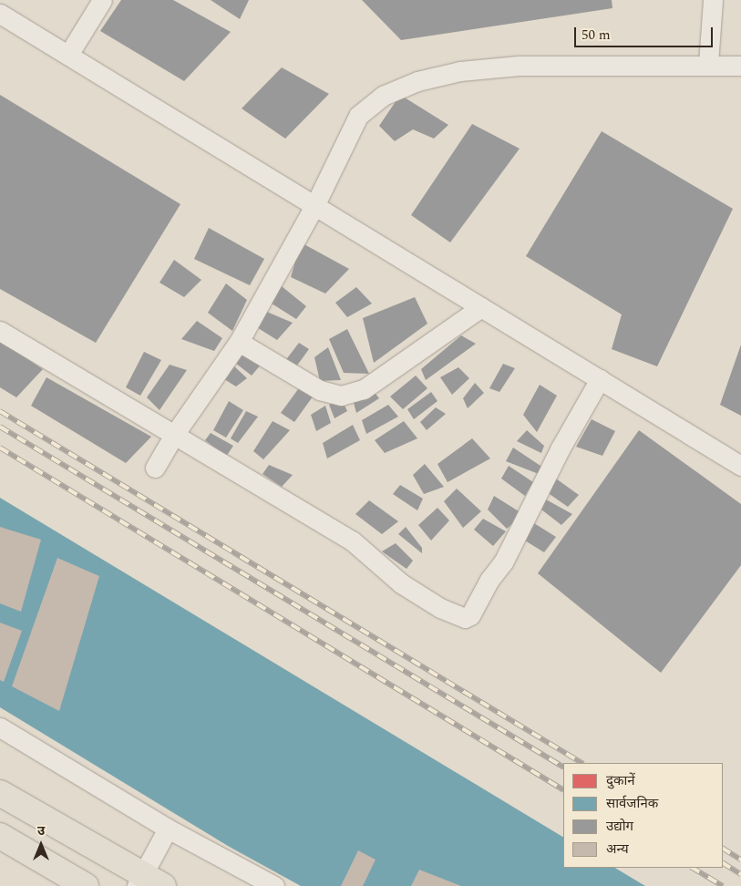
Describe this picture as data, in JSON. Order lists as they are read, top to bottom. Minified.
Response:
{"legend":["दुकानें","सार्वजनिक","उद्योग","अन्य"],"scale_bar":"50 m","north":"top"}
